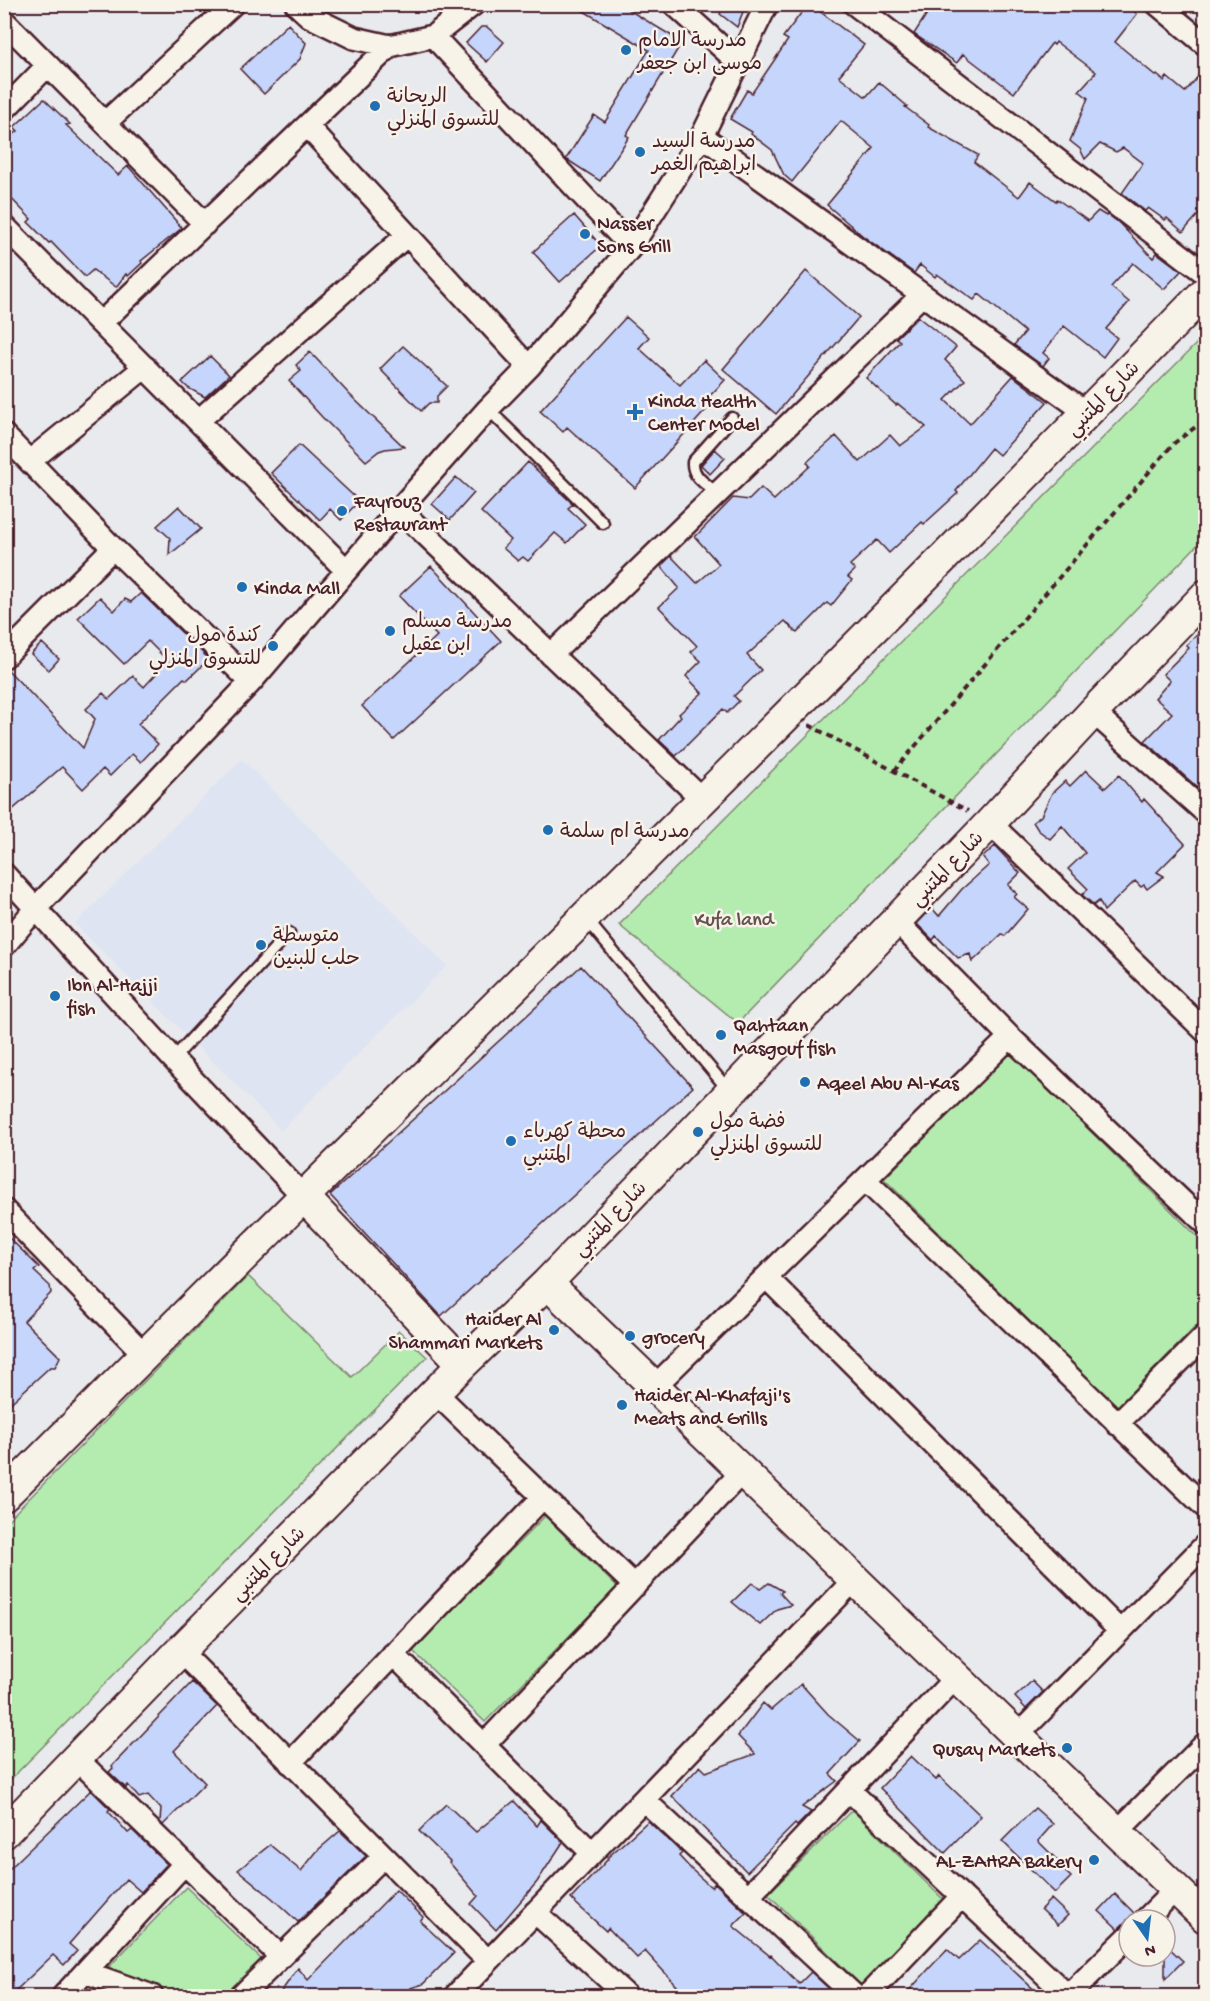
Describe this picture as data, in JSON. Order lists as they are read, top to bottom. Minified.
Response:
{"streets":{"street":["شارع المتنبي"]},"parks":["Kufa land"],"places":{"other":["مدرسة الامام موسى ابن جعفر","الريحانة للتسوق المنزلي","مدرسة السيد ابراهيم الغمر","Nasser Sons Grill","Fayrouz Restaurant","Kinda Mall","مدرسة مسلم ابن عقيل","كندة مول للتسوق المنزلي","مدرسة ام سلمة","متوسطة حلب للبنين","Ibn Al-Hajji fish","Qahtaan Masgouf fish","Aqeel Abu Al-Kas","فضة مول للتسوق المنزلي","محطة كهرباء المتنبي","Haider Al Shammari Markets","grocery","Haider Al-Khafaji's Meats and Grills","Qusay Markets","AL-ZAHRA Bakery"],"health":["Kinda Health Center Model"]},"north":"bottom"}
